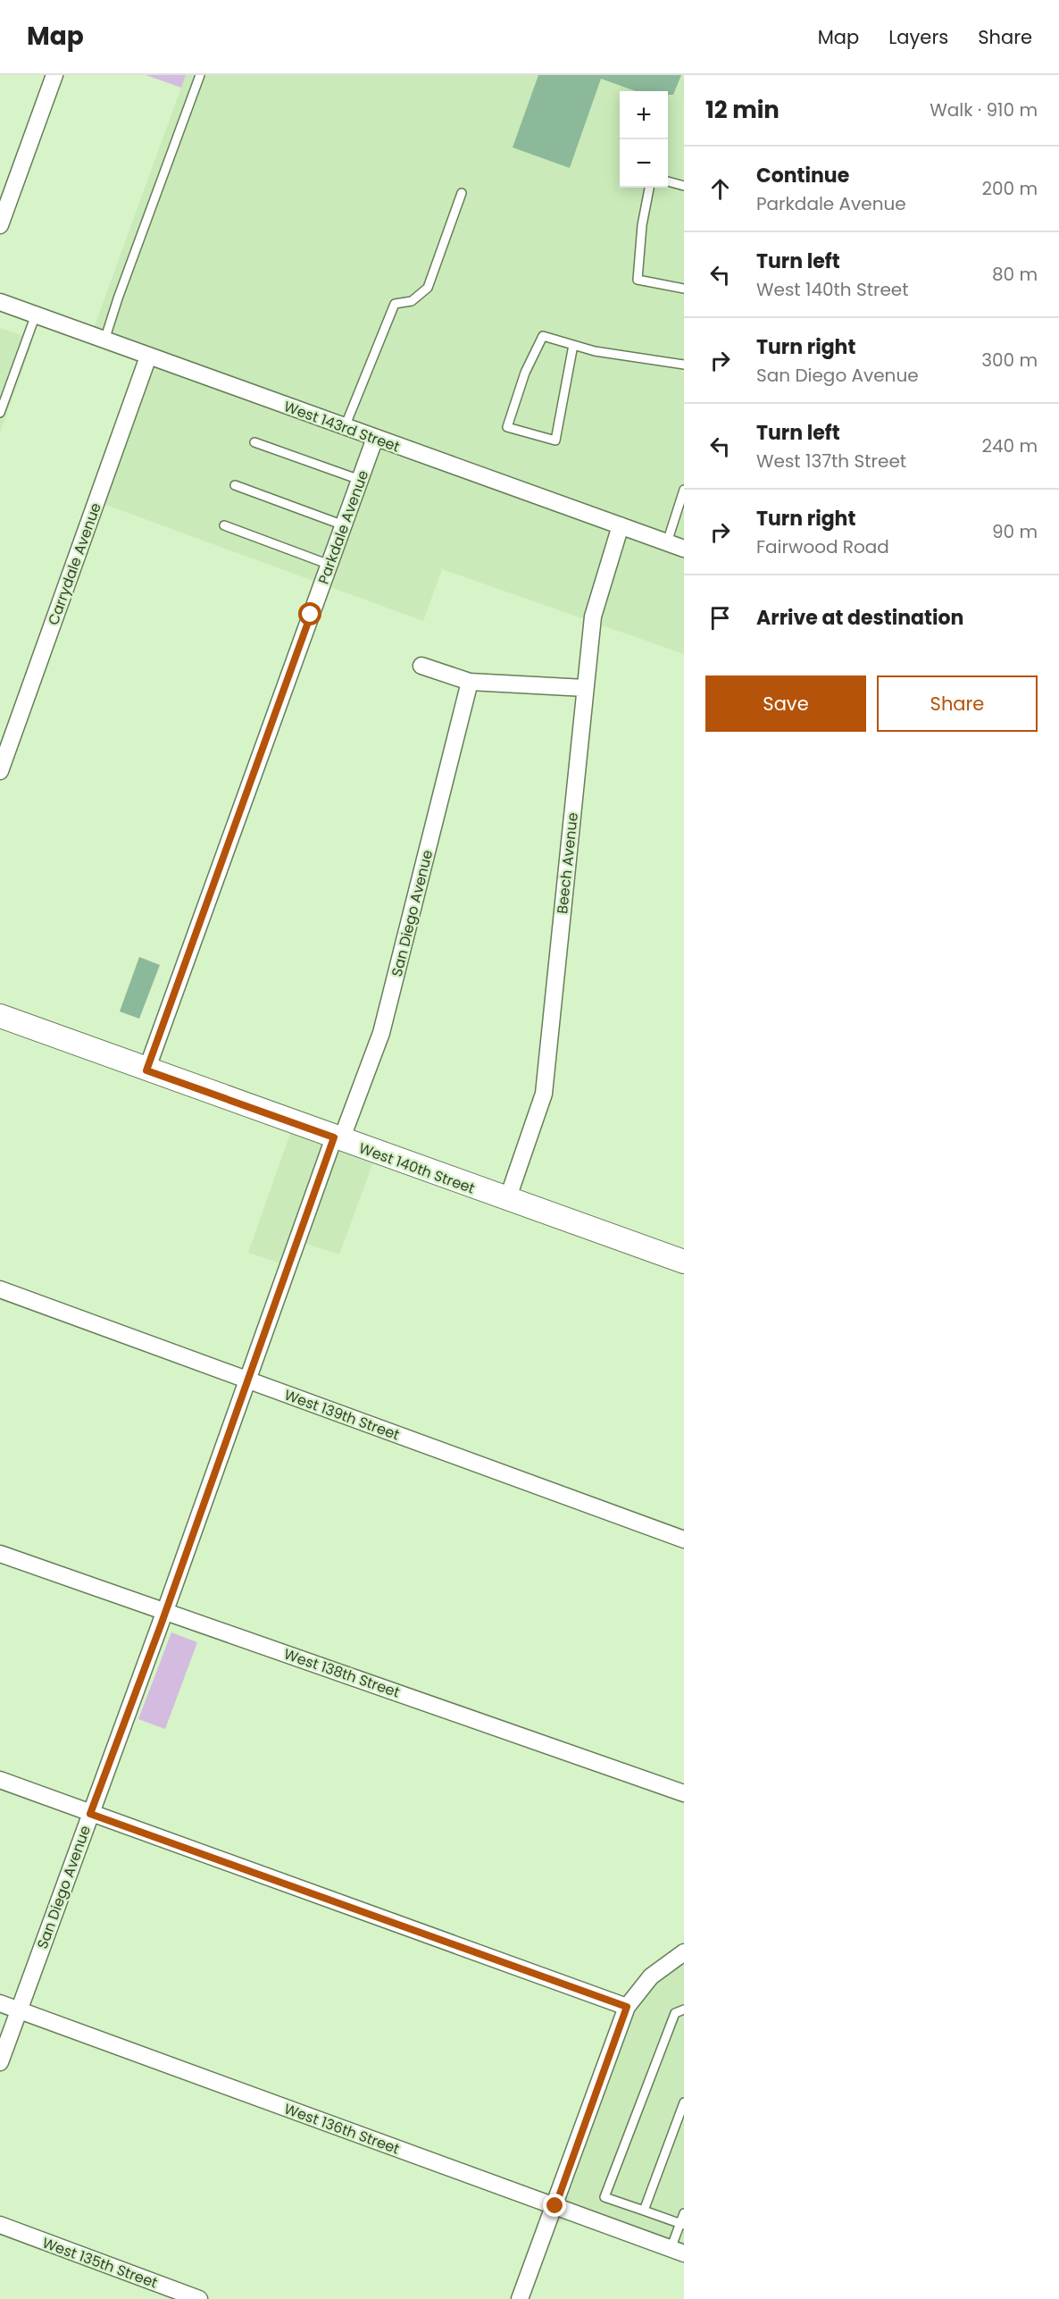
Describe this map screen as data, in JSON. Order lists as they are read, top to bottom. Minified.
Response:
{"streets":{"street":["West 143rd Street","Parkdale Avenue","Carrydale Avenue","Beech Avenue","San Diego Avenue","West 140th Street","West 139th Street","West 138th Street","West 136th Street","West 135th Street"]},"crossings":[["West 143rd Street","Parkdale Avenue"],["West 143rd Street","Carrydale Avenue"],["West 143rd Street","Beech Avenue"],["Parkdale Avenue","West 140th Street"],["Beech Avenue","West 140th Street"],["San Diego Avenue","West 140th Street"],["San Diego Avenue","West 139th Street"],["San Diego Avenue","West 138th Street"],["San Diego Avenue","West 136th Street"]],"page":{"header":"Map","nav":["Map","Layers","Share"],"heading":["12 min","Walk · 910 m"],"map_buttons":["+","−"],"list":[["Continue","Parkdale Avenue","200 m"],["Turn left","West 140th Street","80 m"],["Turn right","San Diego Avenue","300 m"],["Turn left","West 137th Street","240 m"],["Turn right","Fairwood Road","90 m"],"Arrive at destination"],"buttons":["Save","Share"]}}
